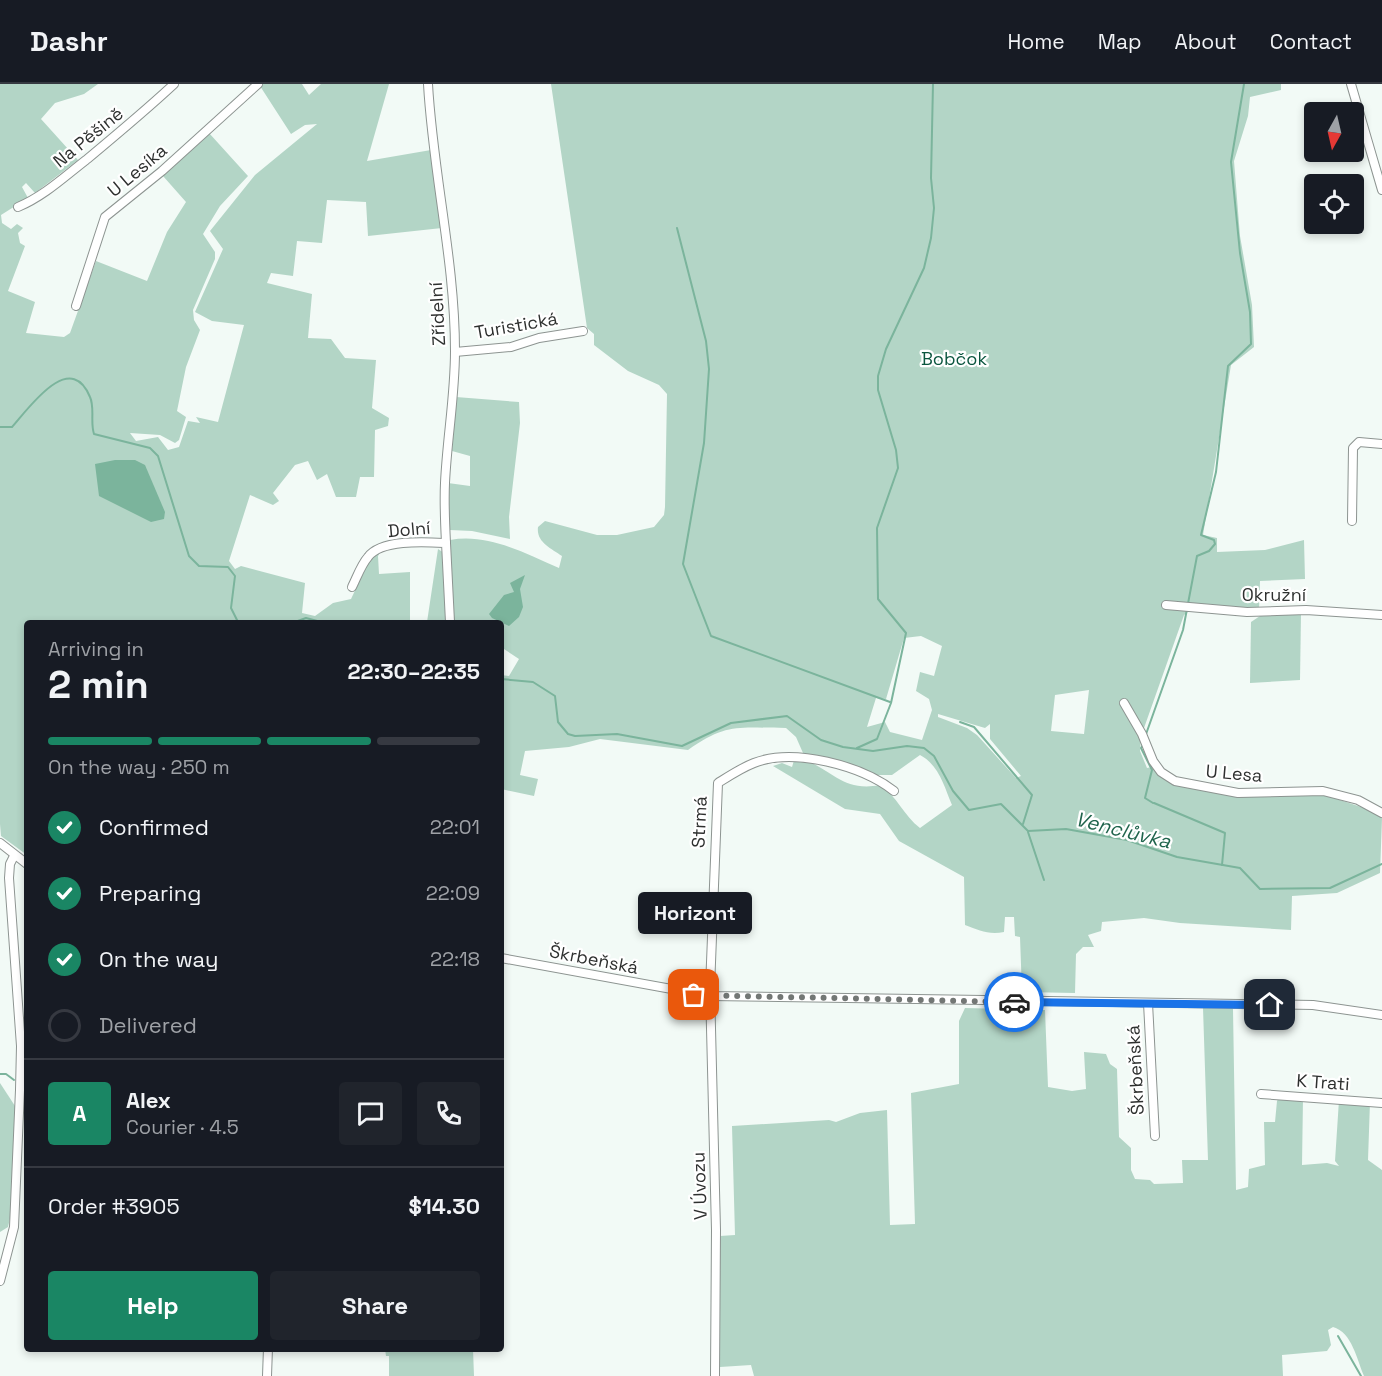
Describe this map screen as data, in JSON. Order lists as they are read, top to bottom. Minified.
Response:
{"streets":{"street":["Na Pěšině","U Lesíka","Zřídelní","Turistická","Dolní","Okružní","U Lesa","Strmá","Škrbeňská","K Trati","V Úvozu"]},"crossings":[["Zřídelní","Turistická"],["Zřídelní","Dolní"],["Strmá","Škrbeňská"],["Strmá","V Úvozu"],["Škrbeňská","V Úvozu"]],"water":["Venclůvka"],"parks":["Bobčok"],"places":["Horizont"],"north":"bottom","page":{"header":"Dashr","nav":["Home","Map","About","Contact"],"heading":["2 min","Arriving in","22:30–22:35"],"panel":["Alex","Courier · 4.5","Order #3905","$14.30"],"bar":"On the way · 250 m","list":[["Confirmed","22:01"],["Preparing","22:09"],["On the way","22:18"],"Delivered"],"bubble":"Horizont","round":"A","buttons":["Help","Share"]}}
